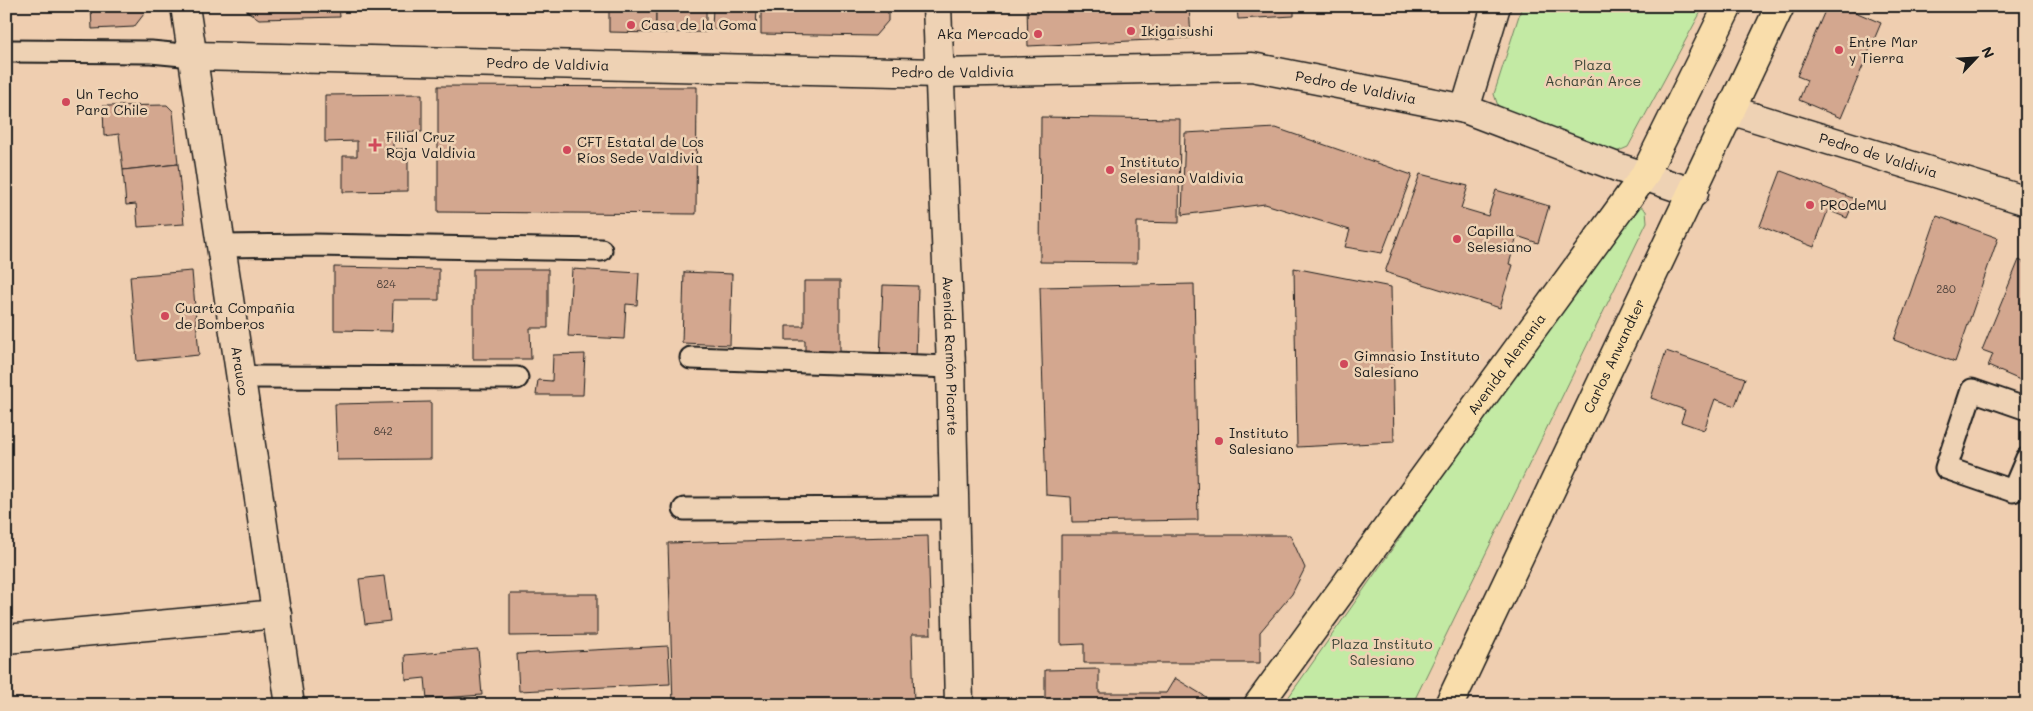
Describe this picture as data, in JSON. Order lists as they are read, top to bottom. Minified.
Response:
{"streets":{"main road":["Carlos Anwandter","Avenida Alemania"],"street":["Pedro de Valdivia","Avenida Ramón Picarte","Arauco"]},"crossings":[["Pedro de Valdivia","Avenida Ramón Picarte"],["Pedro de Valdivia","Carlos Anwandter"],["Pedro de Valdivia","Avenida Alemania"],["Pedro de Valdivia","Arauco"]],"parks":["Plaza Acharán Arce","Plaza Instituto Salesiano"],"places":{"other":["Casa de la Goma","Ikigaisushi","Aka Mercado","Entre Mar y Tierra","Un Techo Para Chile","CFT Estatal de Los Ríos Sede Valdivia","Instituto Selesiano Valdivia","PROdeMU","Capilla Selesiano","Cuarta Compañia de Bomberos","Gimnasio Instituto Salesiano","Instituto Salesiano"],"health":["Filial Cruz Roja Valdivia"]},"house_numbers":["824","280","842"],"north":"top right"}
